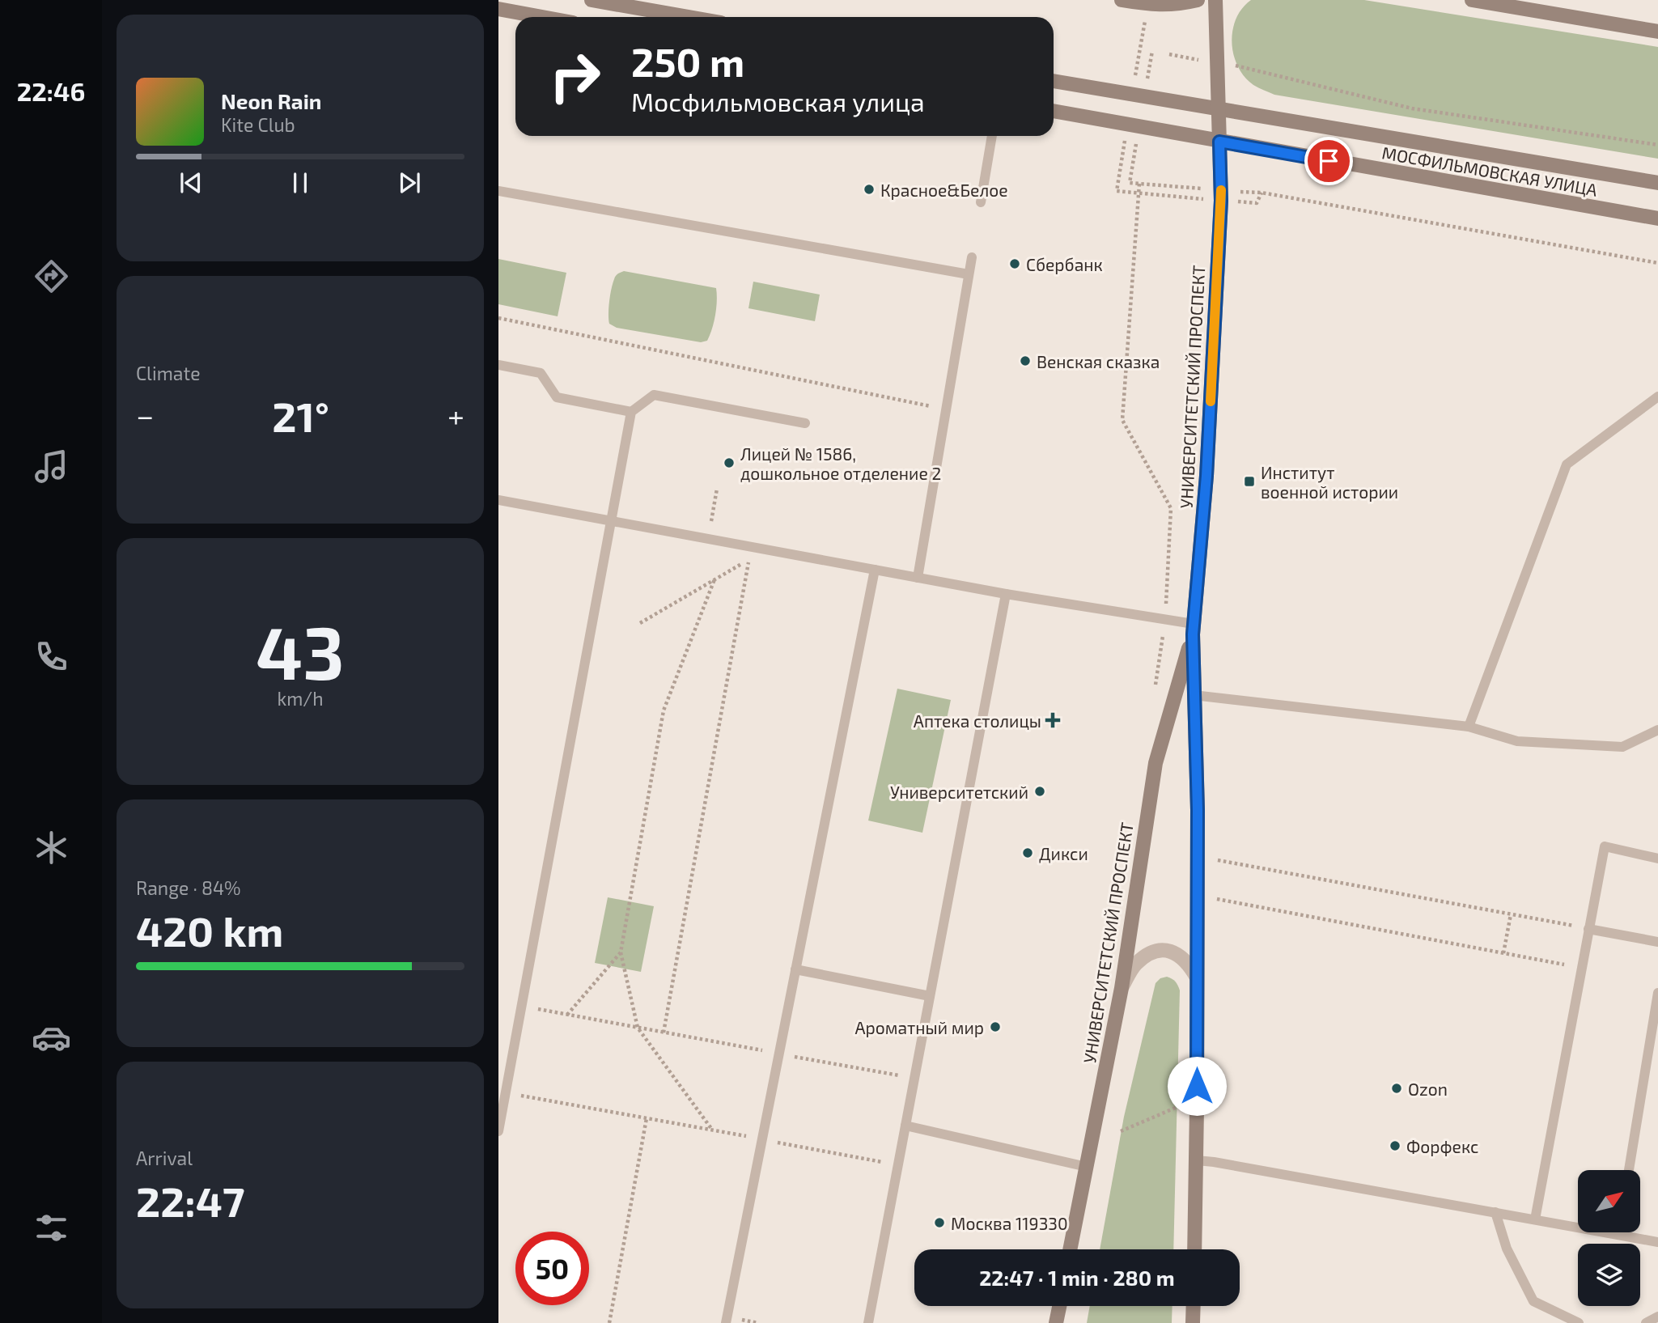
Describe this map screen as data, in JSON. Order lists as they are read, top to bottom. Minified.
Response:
{"streets":{"main road":["МОСФИЛЬМОВСКАЯ УЛИЦА","УНИВЕРСИТЕТСКИЙ ПРОСПЕКТ"]},"crossings":[["МОСФИЛЬМОВСКАЯ УЛИЦА","УНИВЕРСИТЕТСКИЙ ПРОСПЕКТ"]],"places":{"other":["Красное&Белое","Сбербанк","Венская сказка","Лицей № 1586, дошкольное отделение 2","Университетский","Дикси","Ароматный мир","Ozon","Форфекс","Москва 119330"],"transit":["Институт военной истории"],"health":["Аптека столицы"]},"north":"top right","page":{"tabs":"22:46","turn":["250 m","Мосфильмовская улица"],"song":["Neon Rain","Kite Club"],"tile":["Climate",["43","km/h"],["Range · 84%","420 km"],["Arrival","22:47"]],"heat":["−","21°","+"],"limit":"50","trip":"22:47 · 1 min · 280 m"}}
